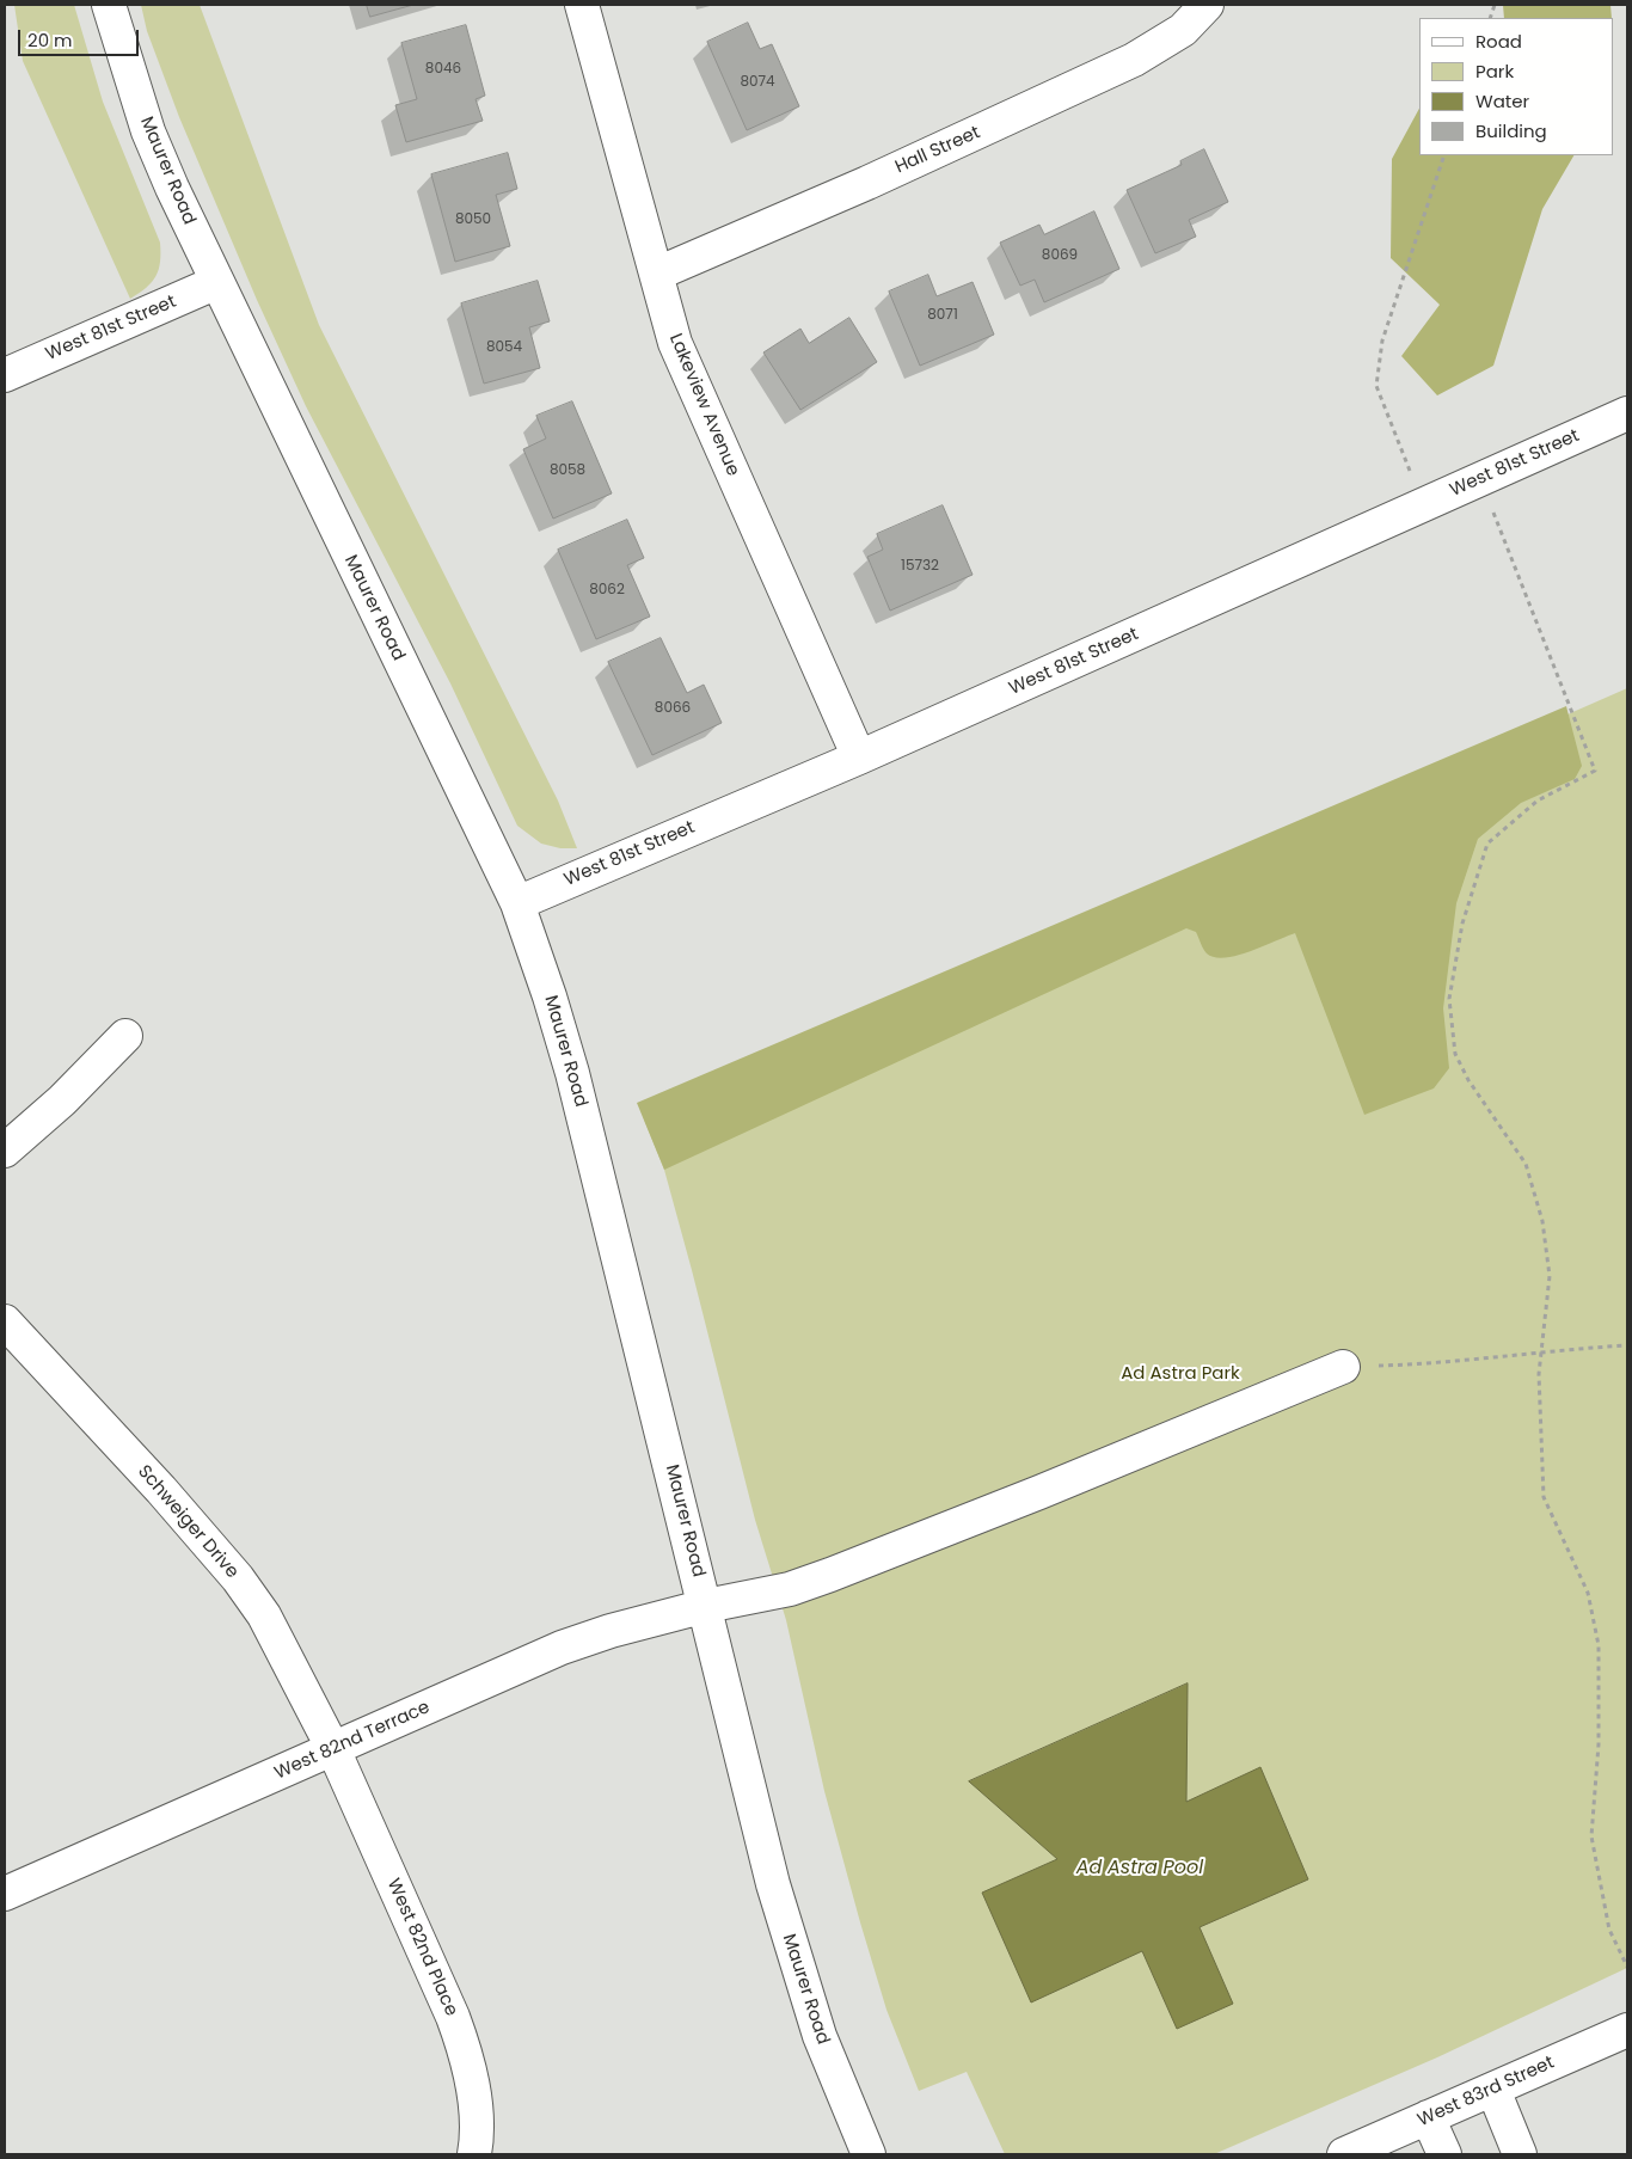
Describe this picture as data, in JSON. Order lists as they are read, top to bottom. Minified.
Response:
{"streets":{"street":["Hall Street","Maurer Road","West 81st Street","Lakeview Avenue","Schweiger Drive","West 82nd Terrace","West 82nd Place","West 83rd Street"]},"crossings":[["Hall Street","Lakeview Avenue"],["Maurer Road","West 81st Street"],["Maurer Road","West 82nd Terrace"],["West 81st Street","Lakeview Avenue"],["Schweiger Drive","West 82nd Terrace"],["Schweiger Drive","West 82nd Place"],["West 82nd Terrace","West 82nd Place"]],"water":["Ad Astra Pool"],"parks":["Ad Astra Park"],"house_numbers":["8046","8074","8050","8069","8071","8054","8058","15732","8062","8066"],"legend":["Road","Park","Water","Building"],"scale_bar":"20 m"}
